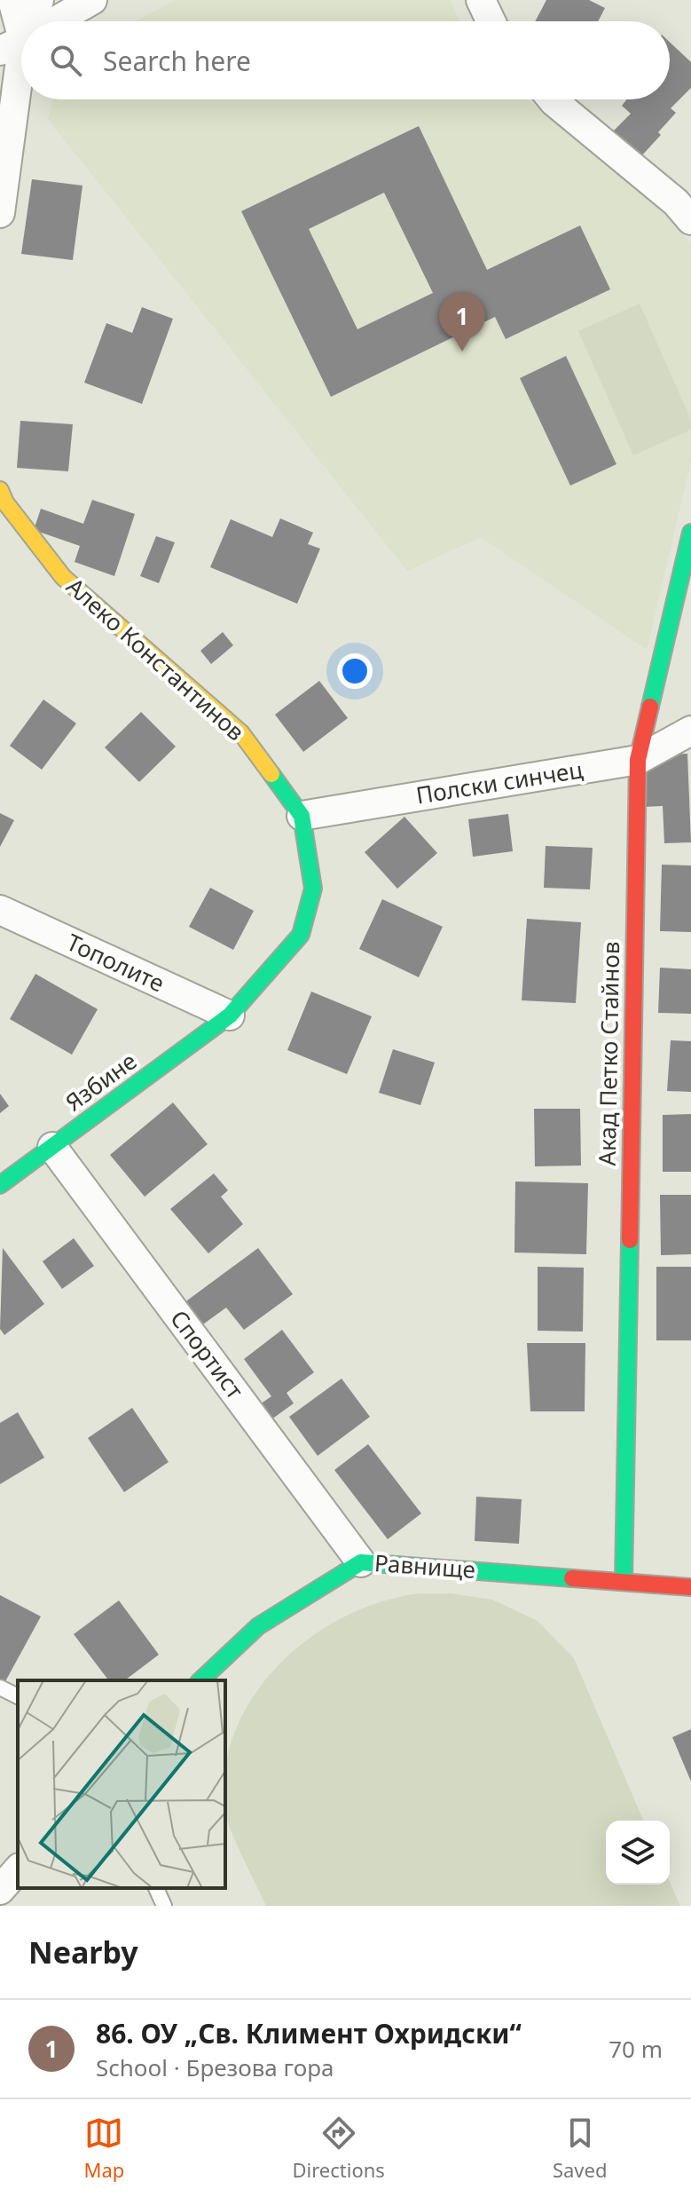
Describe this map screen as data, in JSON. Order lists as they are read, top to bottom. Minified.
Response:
{"streets":{"street":["Алеко Константинов","Полски синчец","Тополите","Акад Петко Стайнов","Язбине","Спортист","Равнище"]},"crossings":[["Алеко Константинов","Полски синчец"],["Алеко Константинов","Тополите"],["Алеко Константинов","Язбине"],["Полски синчец","Акад Петко Стайнов"],["Тополите","Язбине"],["Акад Петко Стайнов","Равнище"],["Язбине","Спортист"],["Спортист","Равнище"]],"page":{"search":"Search here","pins":"1","heading":"Nearby","list":[{"mark":"1","name":"86. ОУ „Св. Климент Охридски“","note":"School · Брезова гора","value":"70 m"}],"nav":["Map","Directions","Saved"]}}
